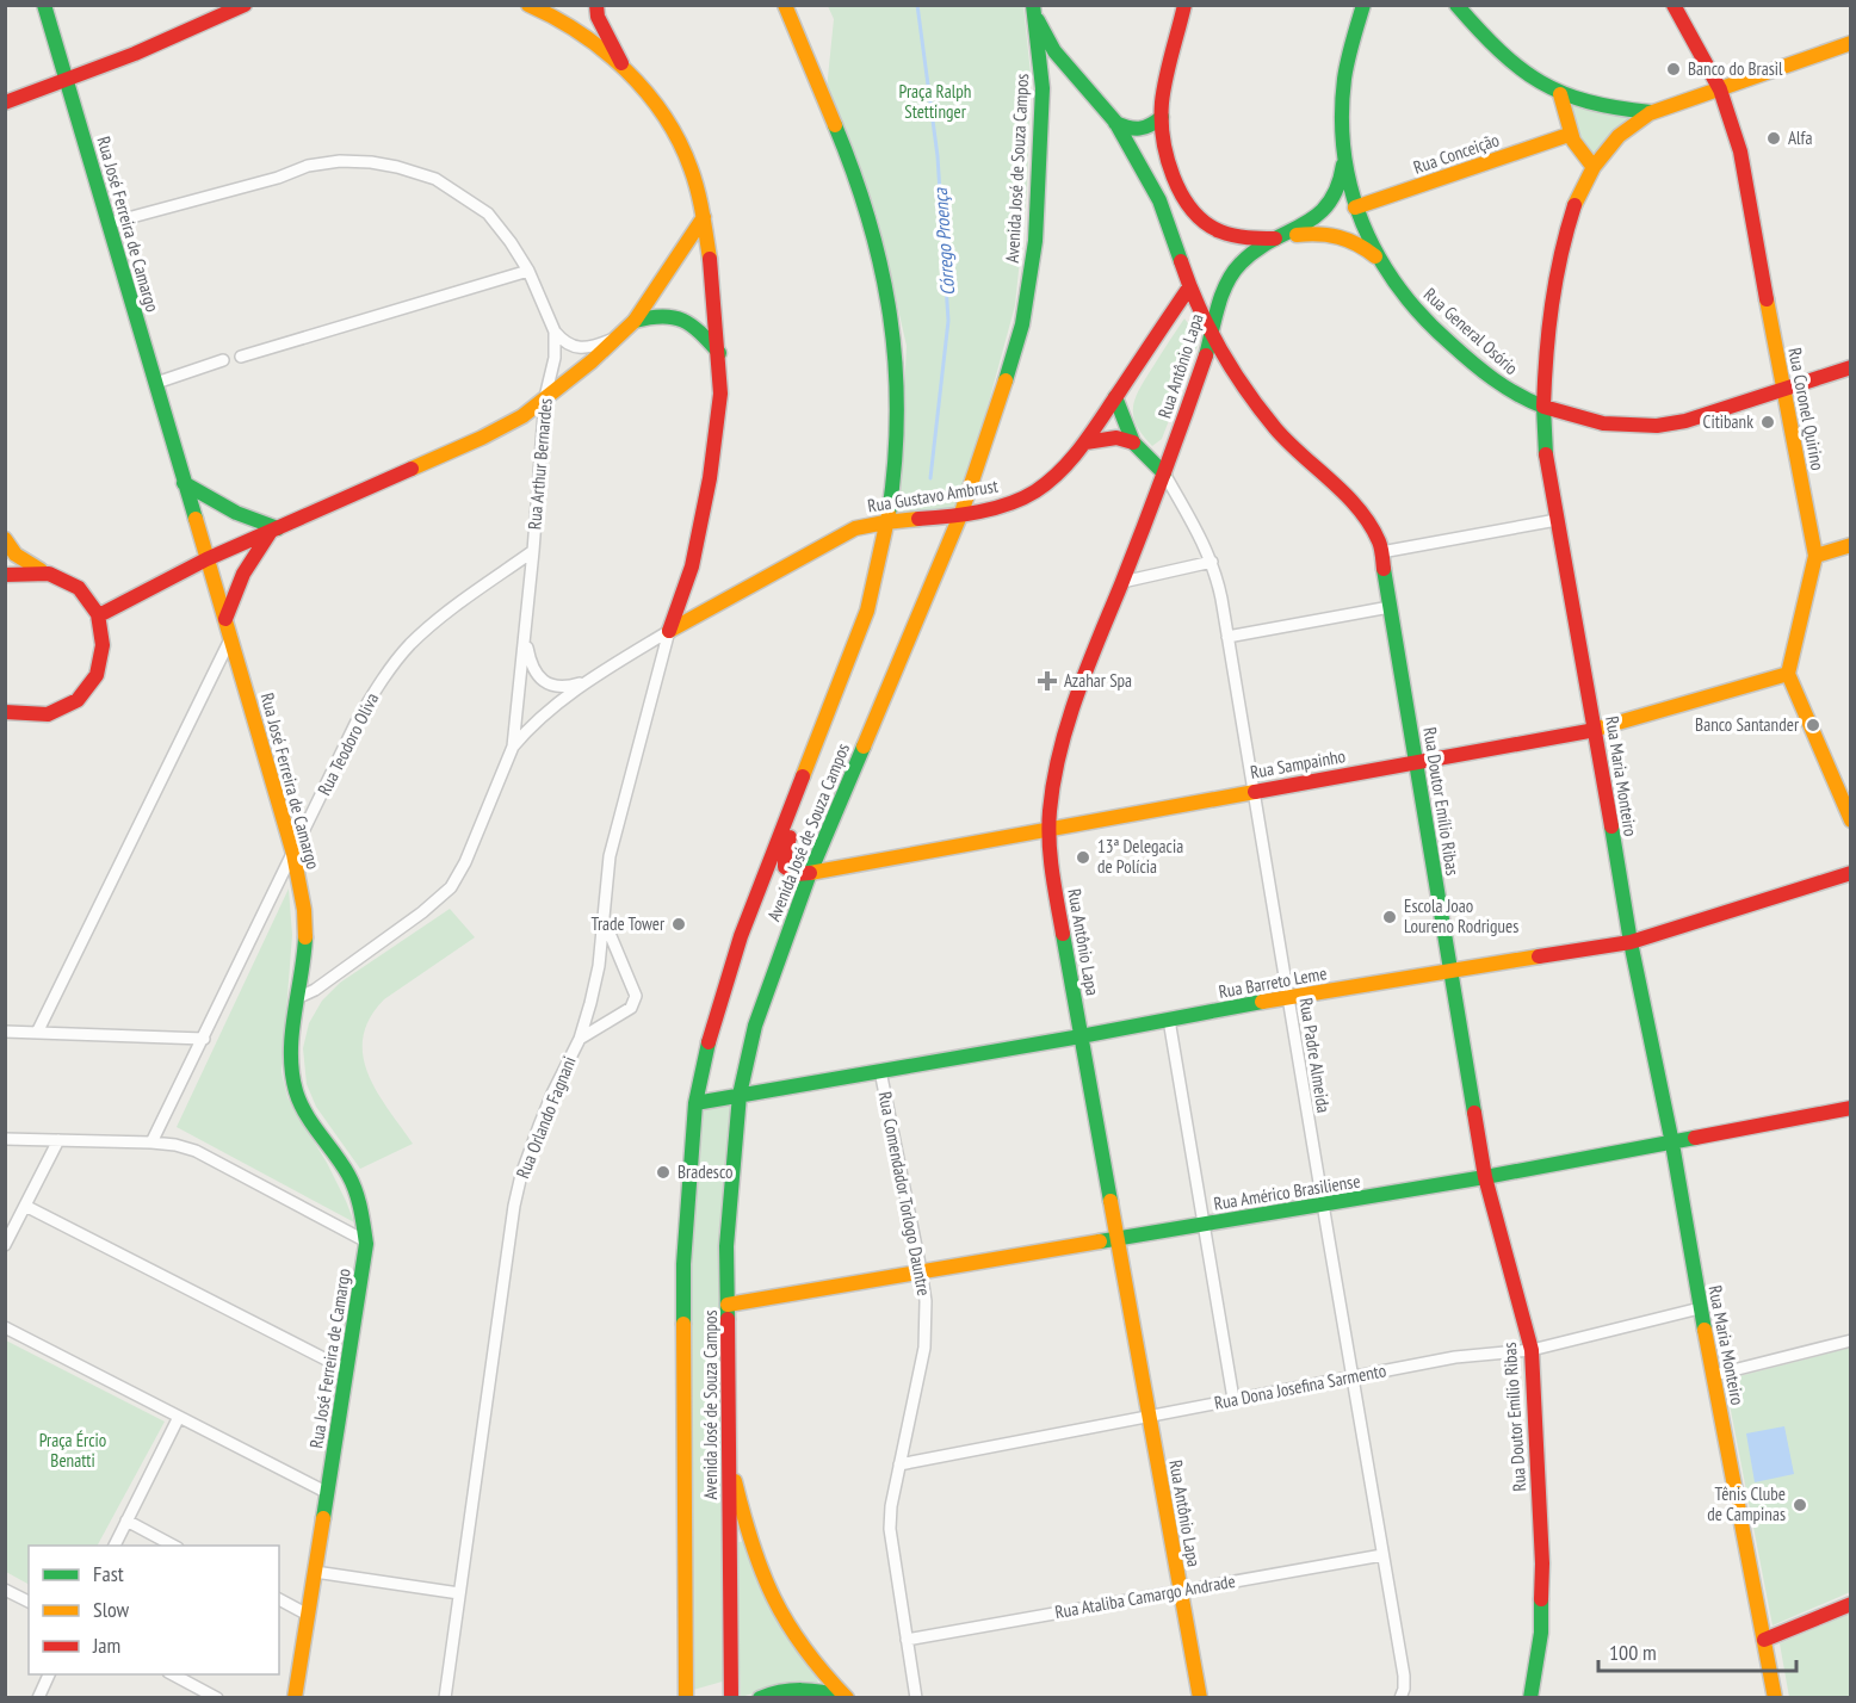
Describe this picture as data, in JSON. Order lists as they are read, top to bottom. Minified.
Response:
{"streets":{"main road":["Rua Conceição","Avenida José de Souza Campos","Rua José Ferreira de Camargo","Rua General Osório","Rua Antônio Lapa","Rua Coronel Quirino","Rua Gustavo Ambrust","Rua Sampainho","Rua Maria Monteiro","Rua Doutor Emílio Ribas","Rua Barreto Leme","Rua Padre Almeida","Rua Américo Brasiliense"],"street":["Rua Arthur Bernardes","Rua Teodoro Oliva","Rua Orlando Fagnani","Rua Comendador Torlogo Dauntre","Rua Dona Josefina Sarmento","Rua Ataliba Camargo Andrade"]},"crossings":[["Rua Conceição","Rua General Osório"],["Avenida José de Souza Campos","Rua Gustavo Ambrust"],["Avenida José de Souza Campos","Rua Sampainho"],["Avenida José de Souza Campos","Rua Doutor Emílio Ribas"],["Avenida José de Souza Campos","Rua Barreto Leme"],["Avenida José de Souza Campos","Rua Américo Brasiliense"],["Rua José Ferreira de Camargo","Rua Arthur Bernardes"],["Rua José Ferreira de Camargo","Rua Teodoro Oliva"],["Rua General Osório","Rua Coronel Quirino"],["Rua General Osório","Rua Maria Monteiro"],["Rua Antônio Lapa","Rua Sampainho"],["Rua Antônio Lapa","Rua Doutor Emílio Ribas"],["Rua Antônio Lapa","Rua Barreto Leme"],["Rua Antônio Lapa","Rua Padre Almeida"],["Rua Antônio Lapa","Rua Américo Brasiliense"],["Rua Antônio Lapa","Rua Dona Josefina Sarmento"],["Rua Antônio Lapa","Rua Ataliba Camargo Andrade"],["Rua Coronel Quirino","Rua Sampainho"],["Rua Arthur Bernardes","Rua Gustavo Ambrust"],["Rua Arthur Bernardes","Rua Teodoro Oliva"],["Rua Gustavo Ambrust","Rua Doutor Emílio Ribas"],["Rua Gustavo Ambrust","Rua Orlando Fagnani"],["Rua Sampainho","Rua Maria Monteiro"],["Rua Sampainho","Rua Doutor Emílio Ribas"],["Rua Sampainho","Rua Padre Almeida"],["Rua Maria Monteiro","Rua Barreto Leme"],["Rua Maria Monteiro","Rua Américo Brasiliense"],["Rua Maria Monteiro","Rua Dona Josefina Sarmento"],["Rua Doutor Emílio Ribas","Rua Barreto Leme"],["Rua Doutor Emílio Ribas","Rua Américo Brasiliense"],["Rua Doutor Emílio Ribas","Rua Dona Josefina Sarmento"],["Rua Barreto Leme","Rua Padre Almeida"],["Rua Barreto Leme","Rua Comendador Torlogo Dauntre"],["Rua Padre Almeida","Rua Américo Brasiliense"],["Rua Padre Almeida","Rua Dona Josefina Sarmento"],["Rua Padre Almeida","Rua Ataliba Camargo Andrade"],["Rua Américo Brasiliense","Rua Comendador Torlogo Dauntre"],["Rua Comendador Torlogo Dauntre","Rua Dona Josefina Sarmento"],["Rua Comendador Torlogo Dauntre","Rua Ataliba Camargo Andrade"]],"water":["Córrego Proença"],"parks":["Praça Ralph Stettinger","Praça Ércio Benatti"],"places":{"other":["Banco do Brasil","Alfa","Citibank","Banco Santander","13ª Delegacia de Polícia","Escola Joao Loureno Rodrigues","Trade Tower","Bradesco","Tênis Clube de Campinas"],"health":["Azahar Spa"]},"legend":["Fast","Slow","Jam"],"scale_bar":"100 m"}
